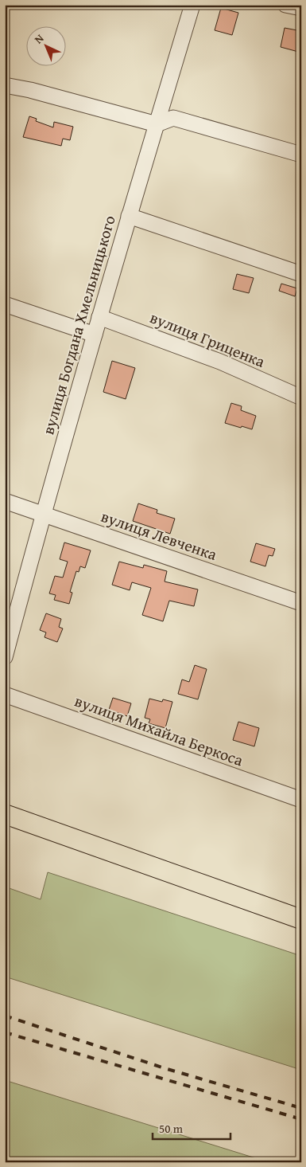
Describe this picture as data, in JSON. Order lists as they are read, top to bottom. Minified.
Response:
{"streets":{"street":["вулиця Богдана Хмельницького","вулиця Гриценка","вулиця Левченка","вулиця Михайла Беркоса"]},"crossings":[["вулиця Богдана Хмельницького","вулиця Гриценка"],["вулиця Богдана Хмельницького","вулиця Левченка"]],"scale_bar":"50 m","north":"top left"}
